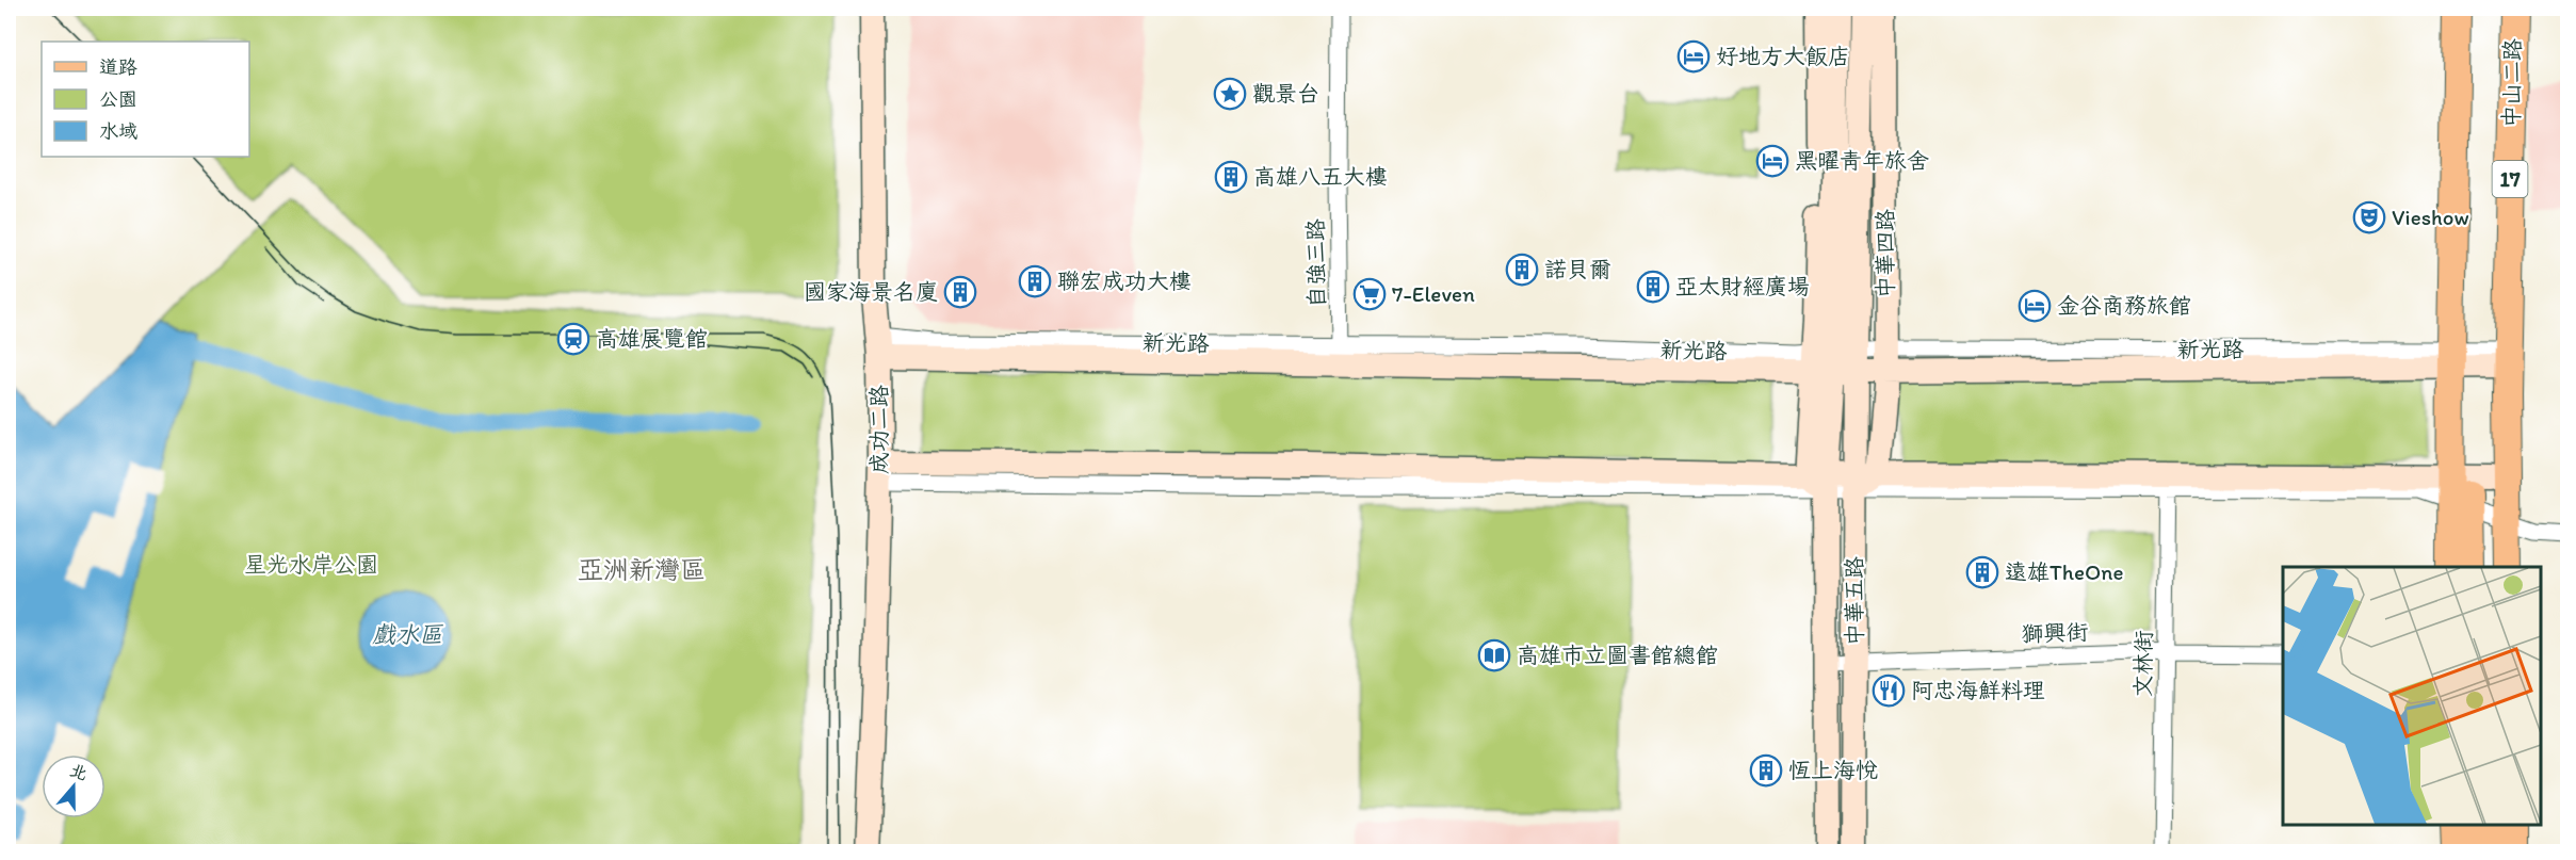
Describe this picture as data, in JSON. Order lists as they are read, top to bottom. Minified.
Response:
{"streets":{"main road":["中山二路","17"],"street":["中華四路","自強三路","新光路","成功二路","中華五路","獅興街","文林街"]},"crossings":[["中山二路","新光路"],["中華四路","新光路"],["中華四路","中華五路"],["自強三路","新光路"],["新光路","成功二路"],["新光路","中華五路"],["中華五路","獅興街"],["獅興街","文林街"]],"districts":["亞洲新灣區"],"water":["戲水區"],"parks":["星光水岸公園"],"places":{"hotel":["好地方大飯店","黑曜青年旅舍","金谷商務旅館"],"place":["觀景台"],"building":["高雄八五大樓","諾貝爾","聯宏成功大樓","亞太財經廣場","國家海景名廈","遠雄TheOne","恆上海悅"],"theatre":["Vieshow"],"supermarket":["7-Eleven"],"station":["高雄展覽館"],"library":["高雄市立圖書館總館"],"restaurant":["阿忠海鮮料理"]},"legend":["道路","公園","水域"],"north":"top"}
